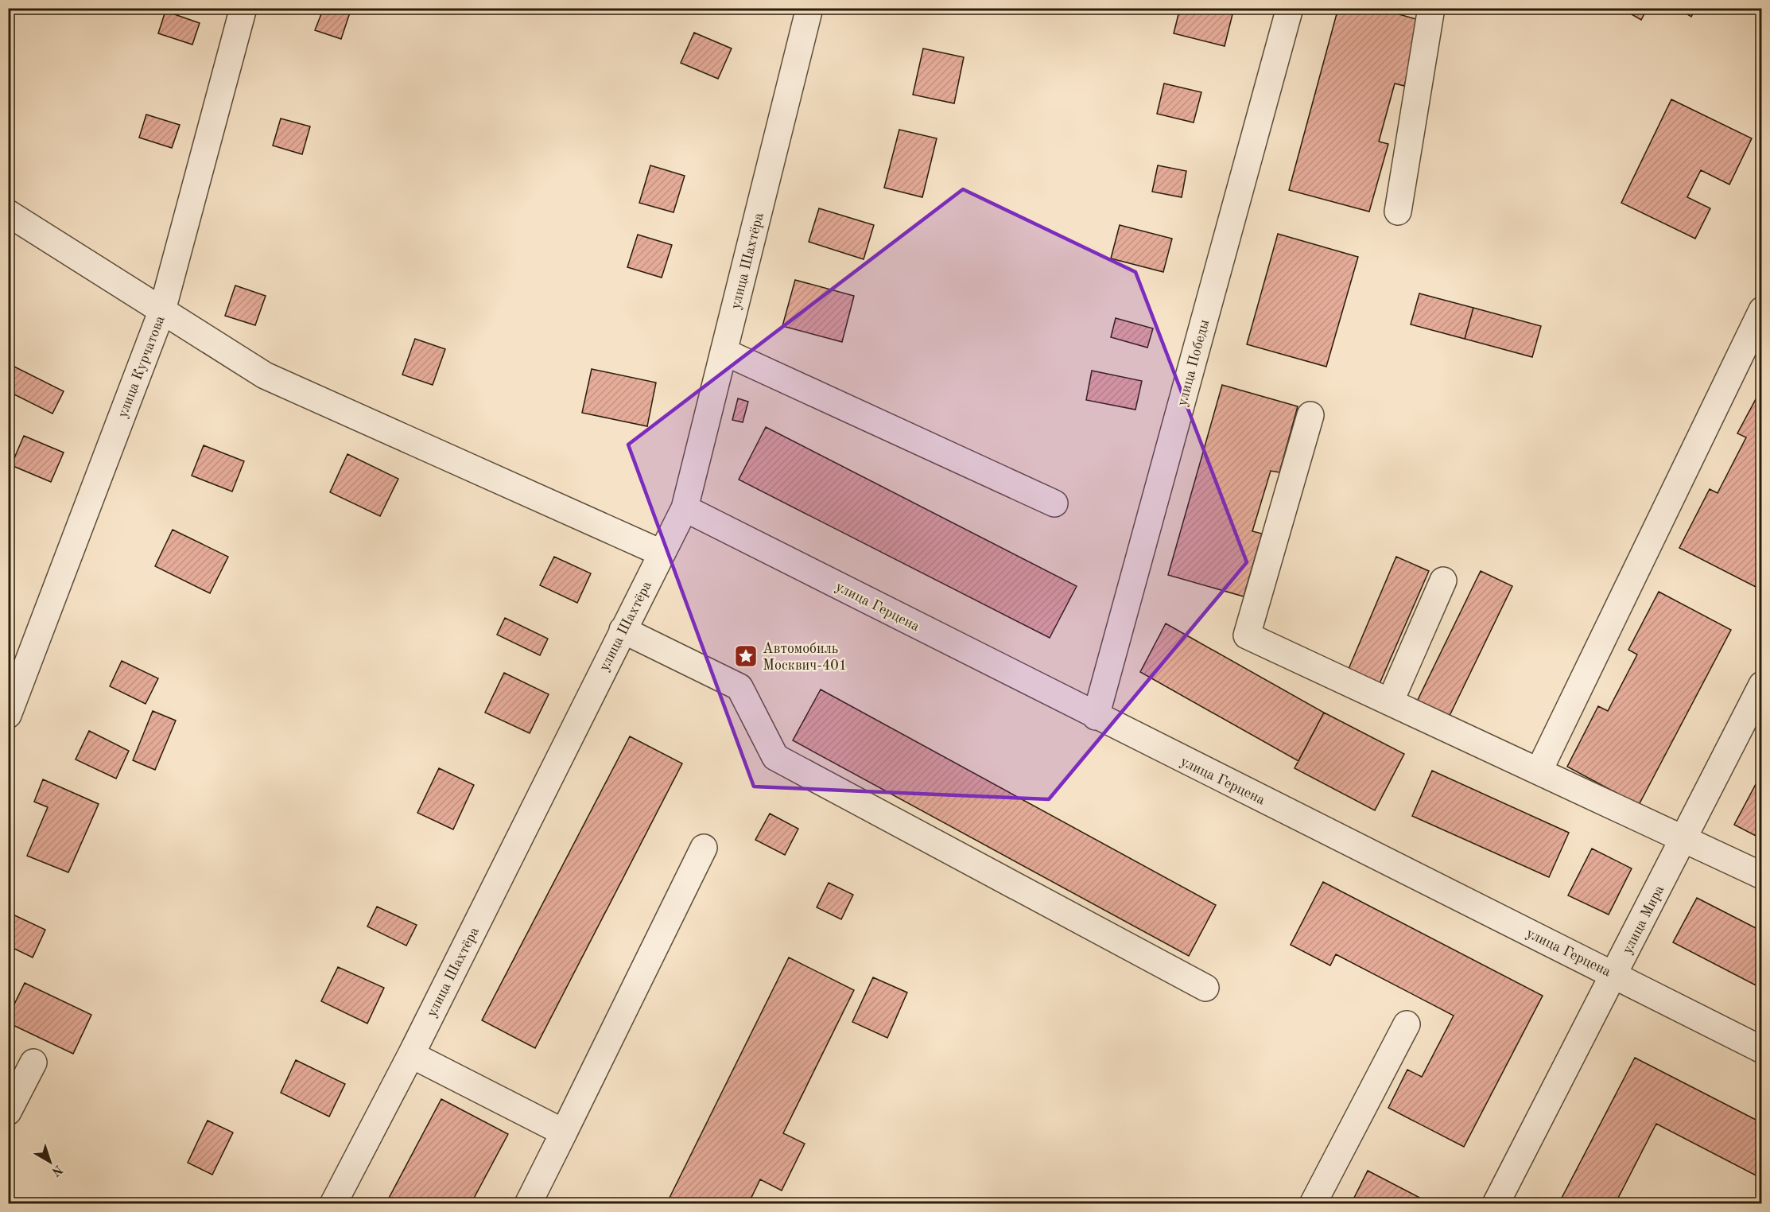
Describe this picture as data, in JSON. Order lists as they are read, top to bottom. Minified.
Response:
{"streets":{"street":["улица Шахтёра","улица Победы","улица Курчатова","улица Герцена","улица Мира"]},"crossings":[["улица Шахтёра","улица Герцена"],["улица Победы","улица Герцена"],["улица Герцена","улица Мира"]],"places":{"place":["Автомобиль Москвич-401"]},"north":"bottom right"}
